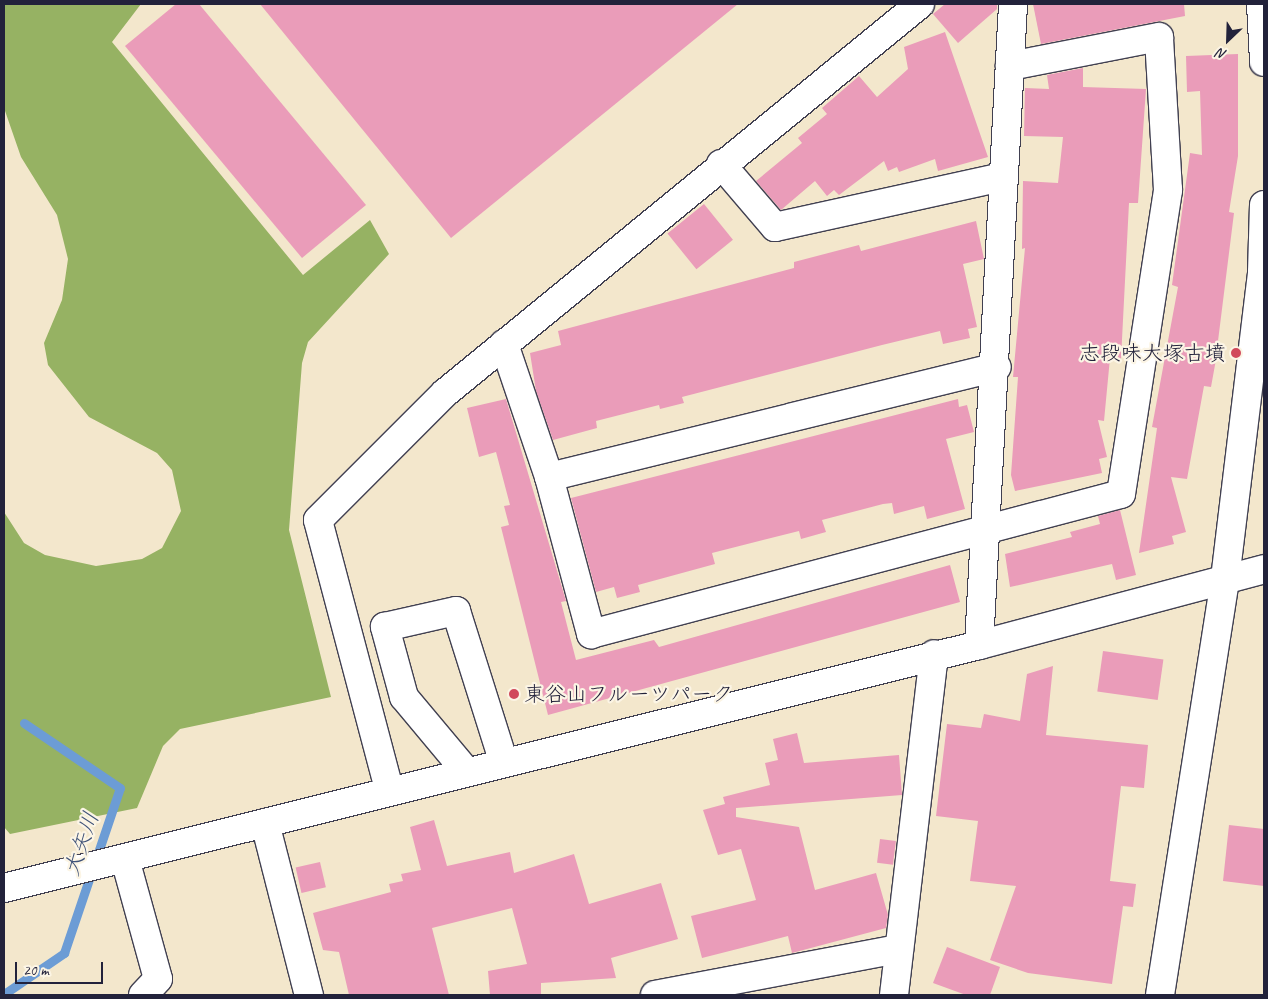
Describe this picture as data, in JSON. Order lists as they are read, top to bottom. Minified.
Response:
{"water":["大矢川"],"places":["志段味大塚古墳","東谷山フルーツパーク"],"scale_bar":"20 m","north":"bottom left"}
